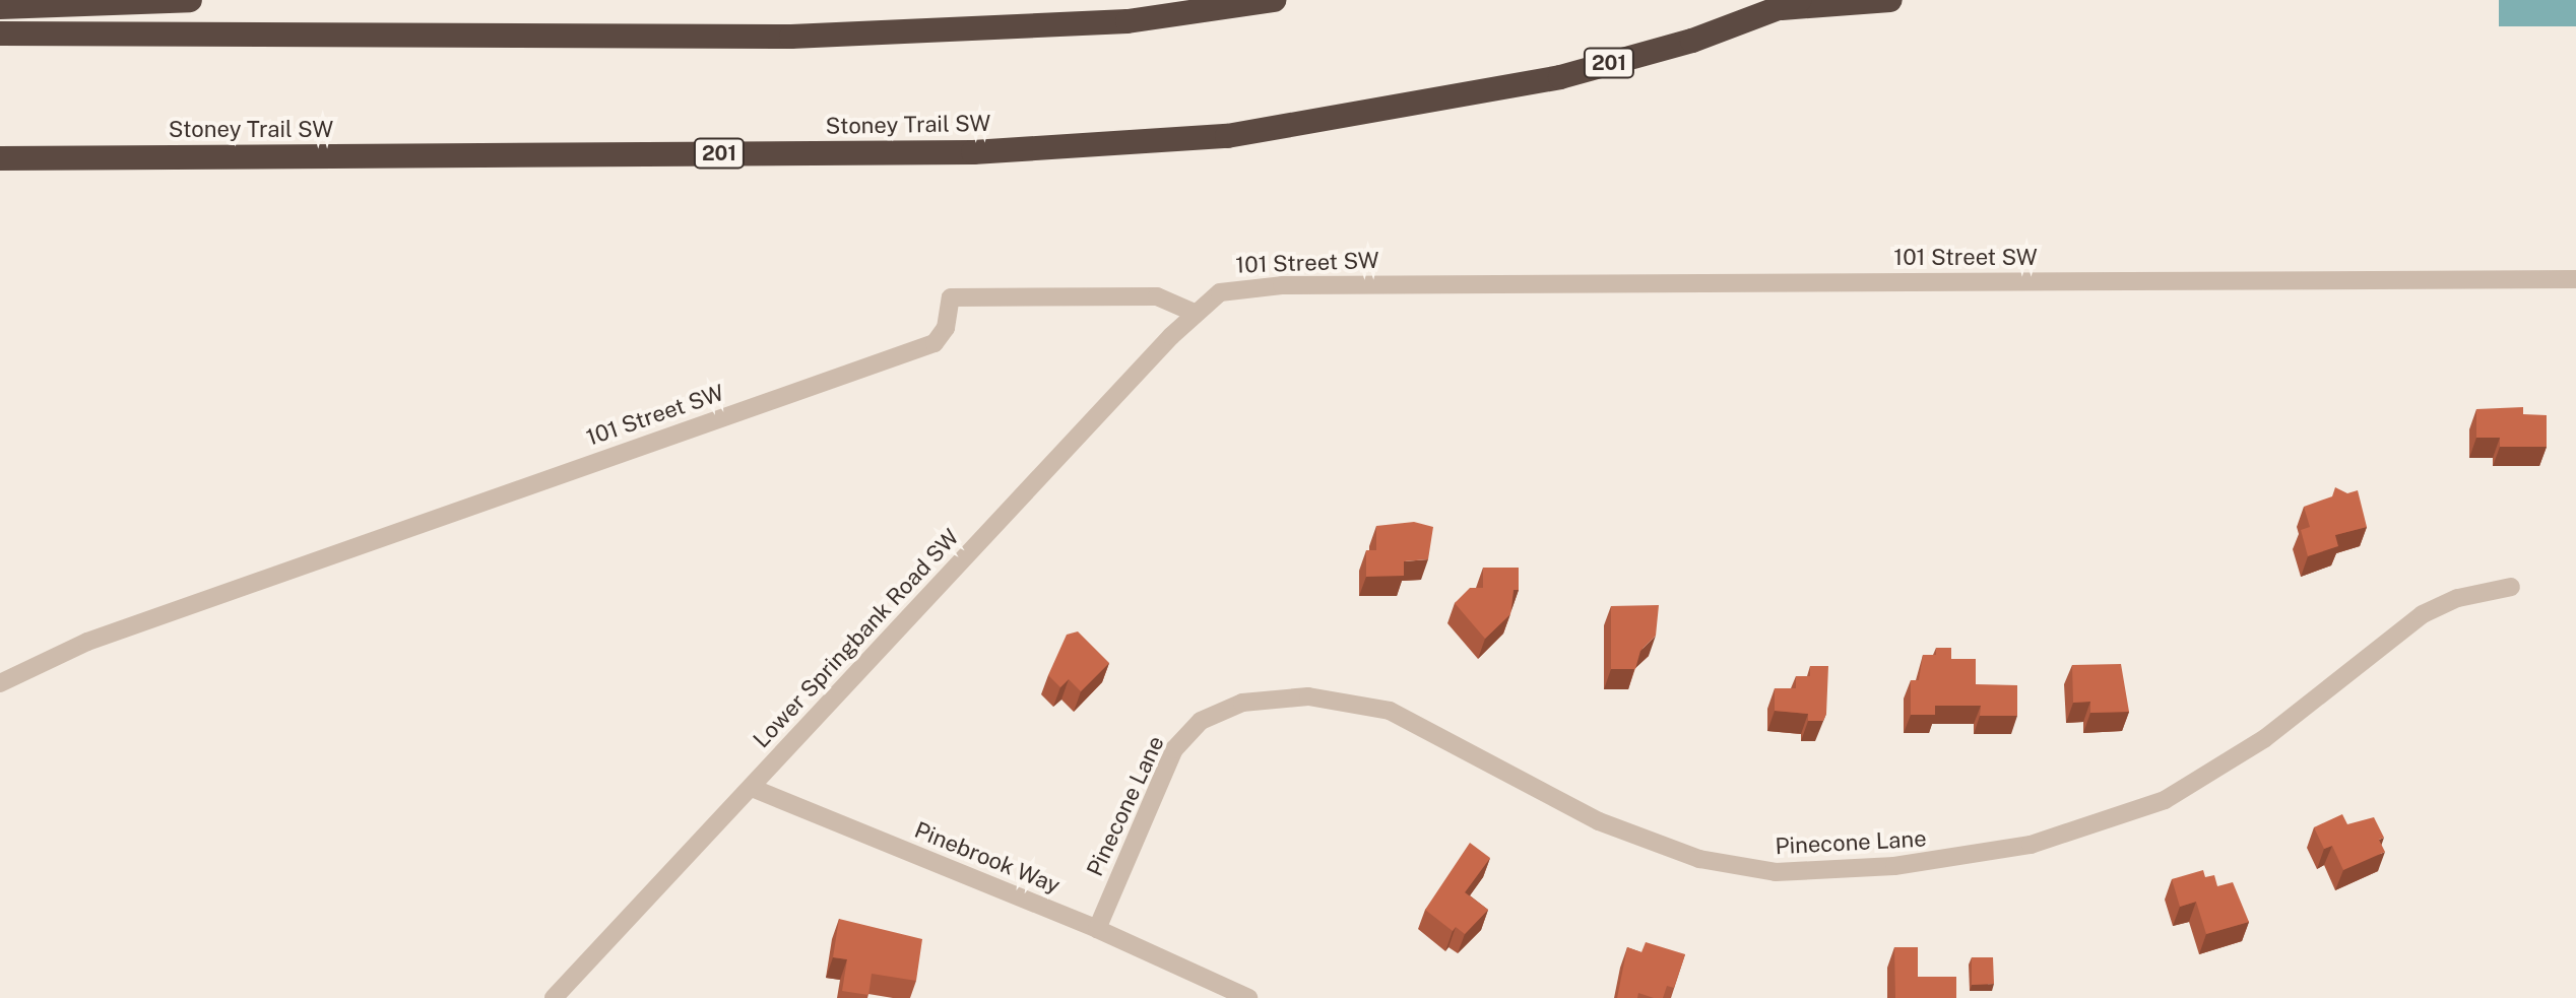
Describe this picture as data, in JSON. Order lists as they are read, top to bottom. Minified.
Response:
{"streets":{"highway":["201","Stoney Trail SW"],"street":["101 Street SW","Lower Springbank Road SW","Pinecone Lane","Pinebrook Way"]},"crossings":[["101 Street SW","Lower Springbank Road SW"],["Lower Springbank Road SW","Pinebrook Way"],["Pinecone Lane","Pinebrook Way"]]}
